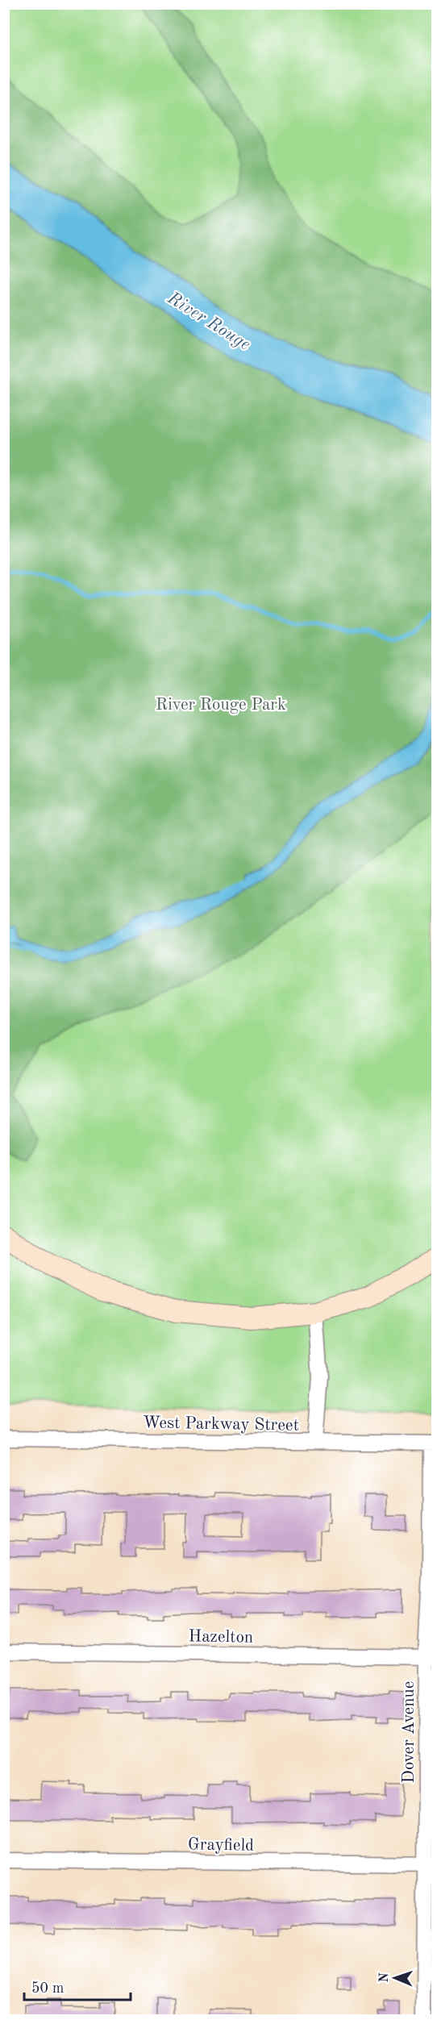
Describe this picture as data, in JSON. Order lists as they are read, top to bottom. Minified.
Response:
{"streets":{"street":["West Parkway Street","Hazelton","Dover Avenue","Grayfield"]},"crossings":[["West Parkway Street","Dover Avenue"],["Hazelton","Dover Avenue"],["Dover Avenue","Grayfield"]],"water":["River Rouge"],"parks":["River Rouge Park"],"scale_bar":"50 m","north":"left"}
